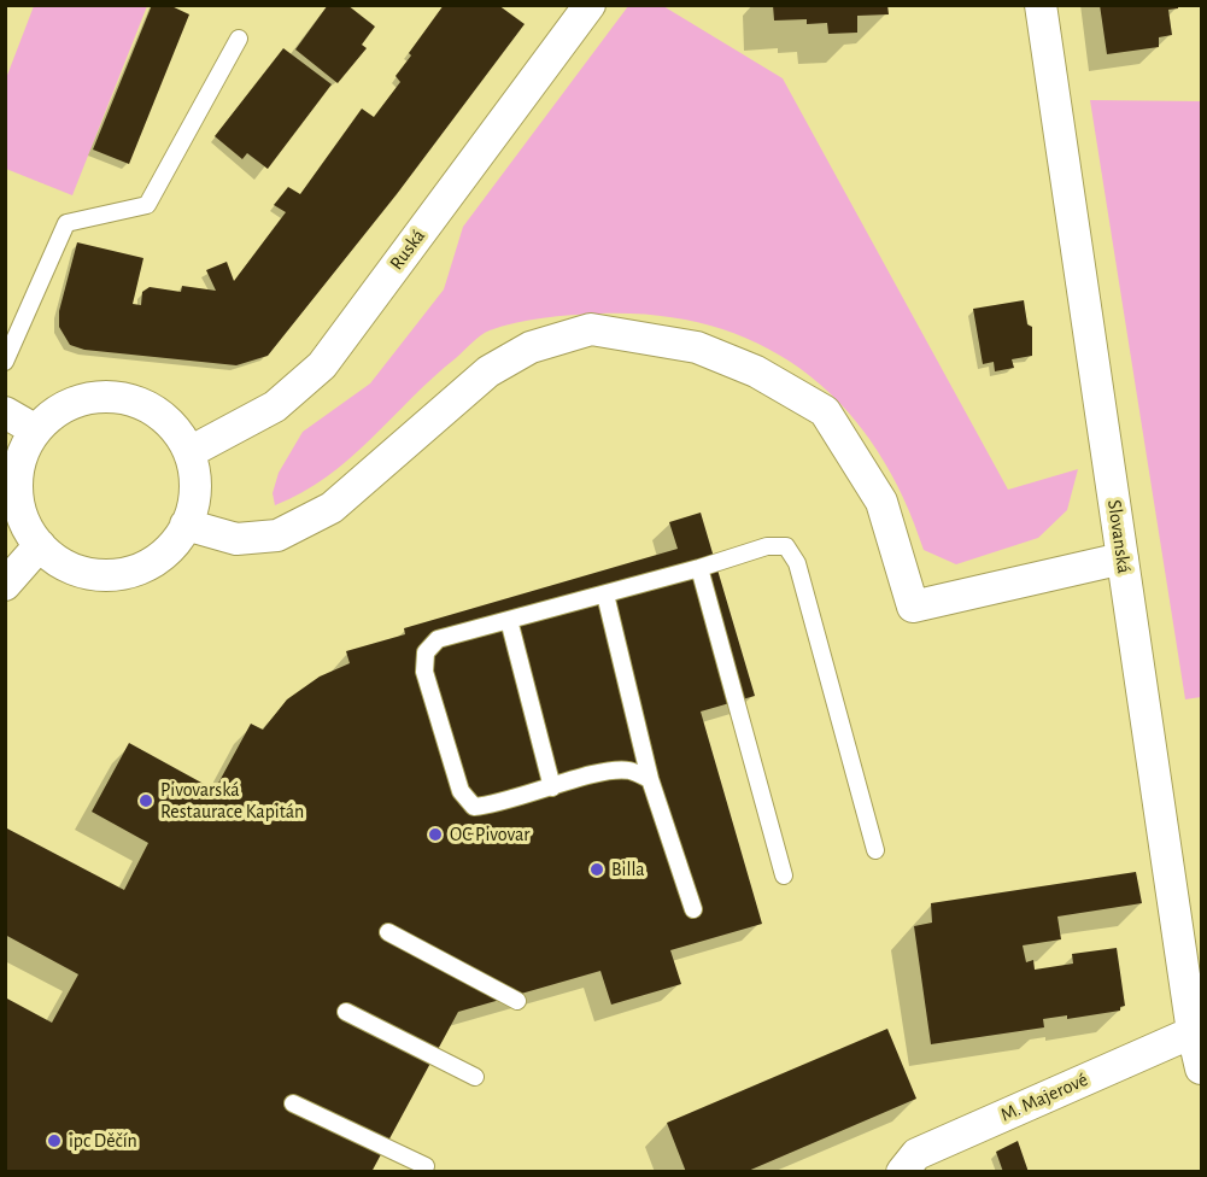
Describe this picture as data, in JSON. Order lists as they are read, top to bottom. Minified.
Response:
{"streets":{"street":["Ruská","Slovanská","M. Majerové"]},"crossings":[["Slovanská","M. Majerové"]],"places":["Pivovarská Restaurace Kapitán","OC Pivovar","Billa","ipc Děčín"]}
